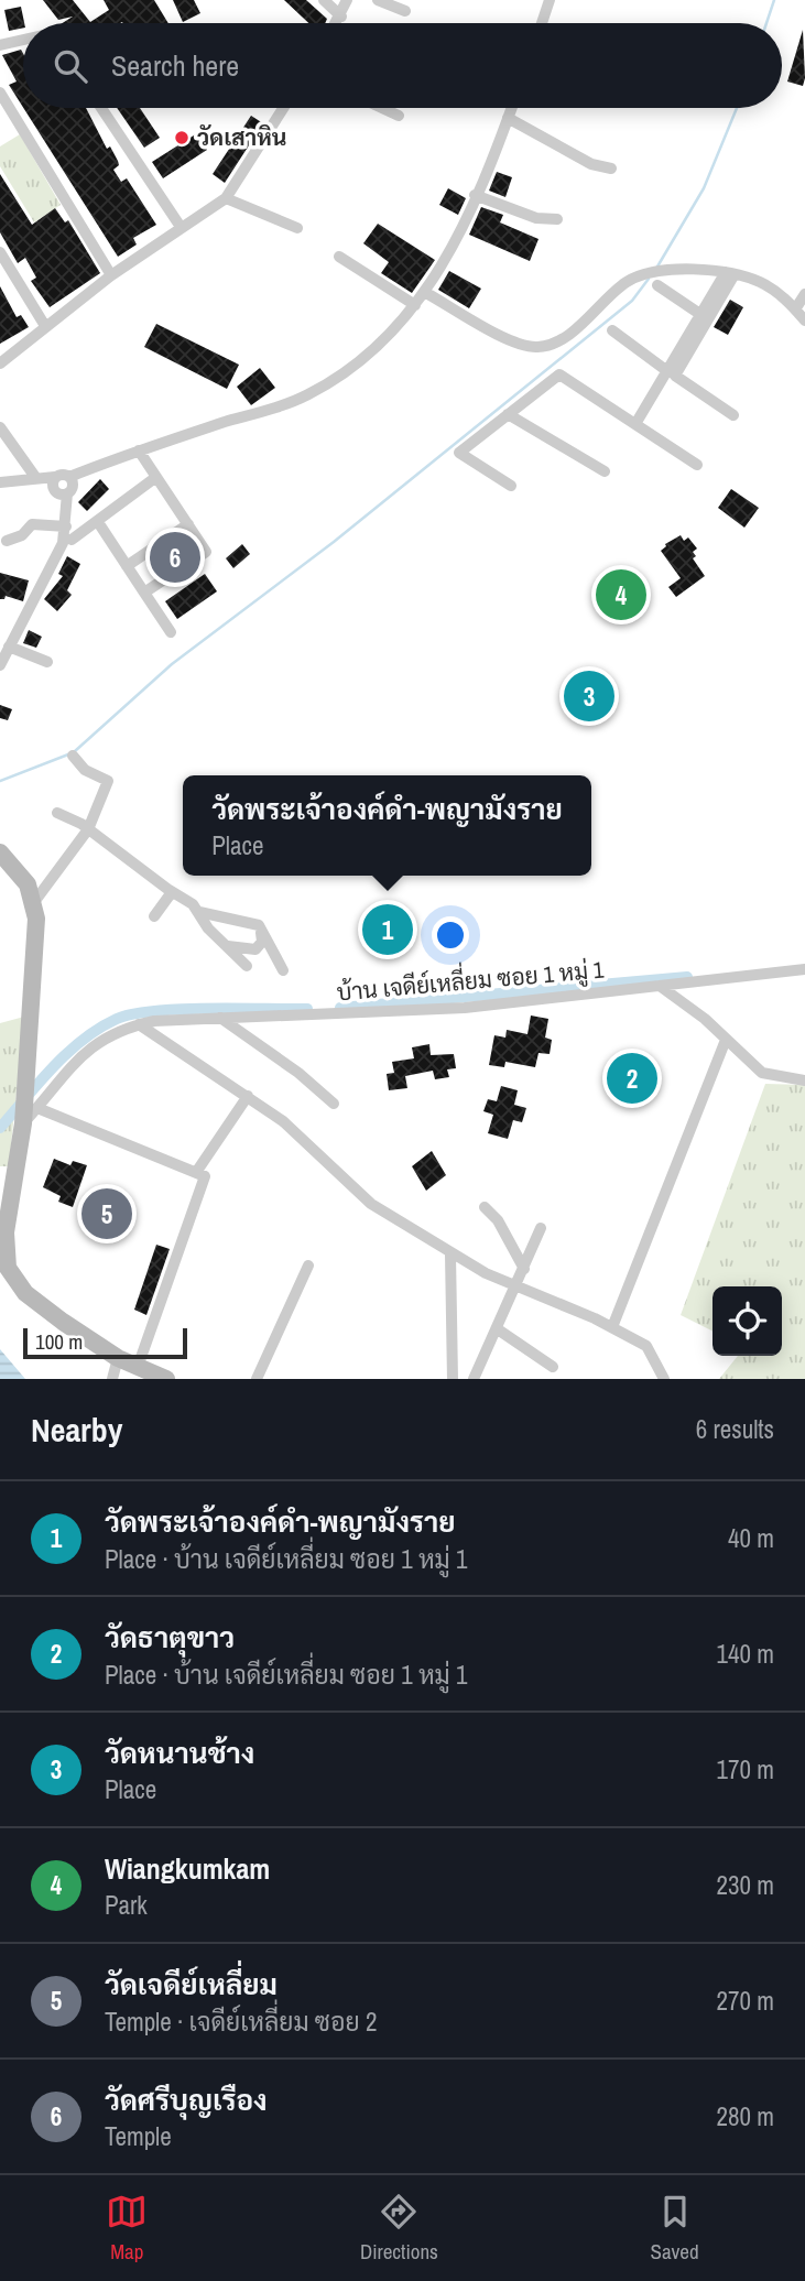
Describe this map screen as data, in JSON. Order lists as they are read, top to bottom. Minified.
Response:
{"streets":{"street":["บ้าน เจดีย์เหลี่ยม ซอย 1 หมู่ 1"]},"places":["วัดเสาหิน"],"scale_bar":"100 m","page":{"search":"Search here","pins":["6","4","3","1","2","5"],"popup":["วัดพระเจ้าองค์ดำ-พญามังราย","Place"],"scale":"100 m","heading":["Nearby","6 results"],"list":[{"mark":"1","name":"วัดพระเจ้าองค์ดำ-พญามังราย","note":"Place · บ้าน เจดีย์เหลี่ยม ซอย 1 หมู่ 1","value":"40 m"},{"mark":"2","name":"วัดธาตุขาว","note":"Place · บ้าน เจดีย์เหลี่ยม ซอย 1 หมู่ 1","value":"140 m"},{"mark":"3","name":"วัดหนานช้าง","note":"Place","value":"170 m"},{"mark":"4","name":"Wiangkumkam","note":"Park","value":"230 m"},{"mark":"5","name":"วัดเจดีย์เหลี่ยม","note":"Temple · เจดีย์เหลี่ยม ซอย 2","value":"270 m"},{"mark":"6","name":"วัดศรีบุญเรือง","note":"Temple","value":"280 m"}],"nav":["Map","Directions","Saved"]}}
